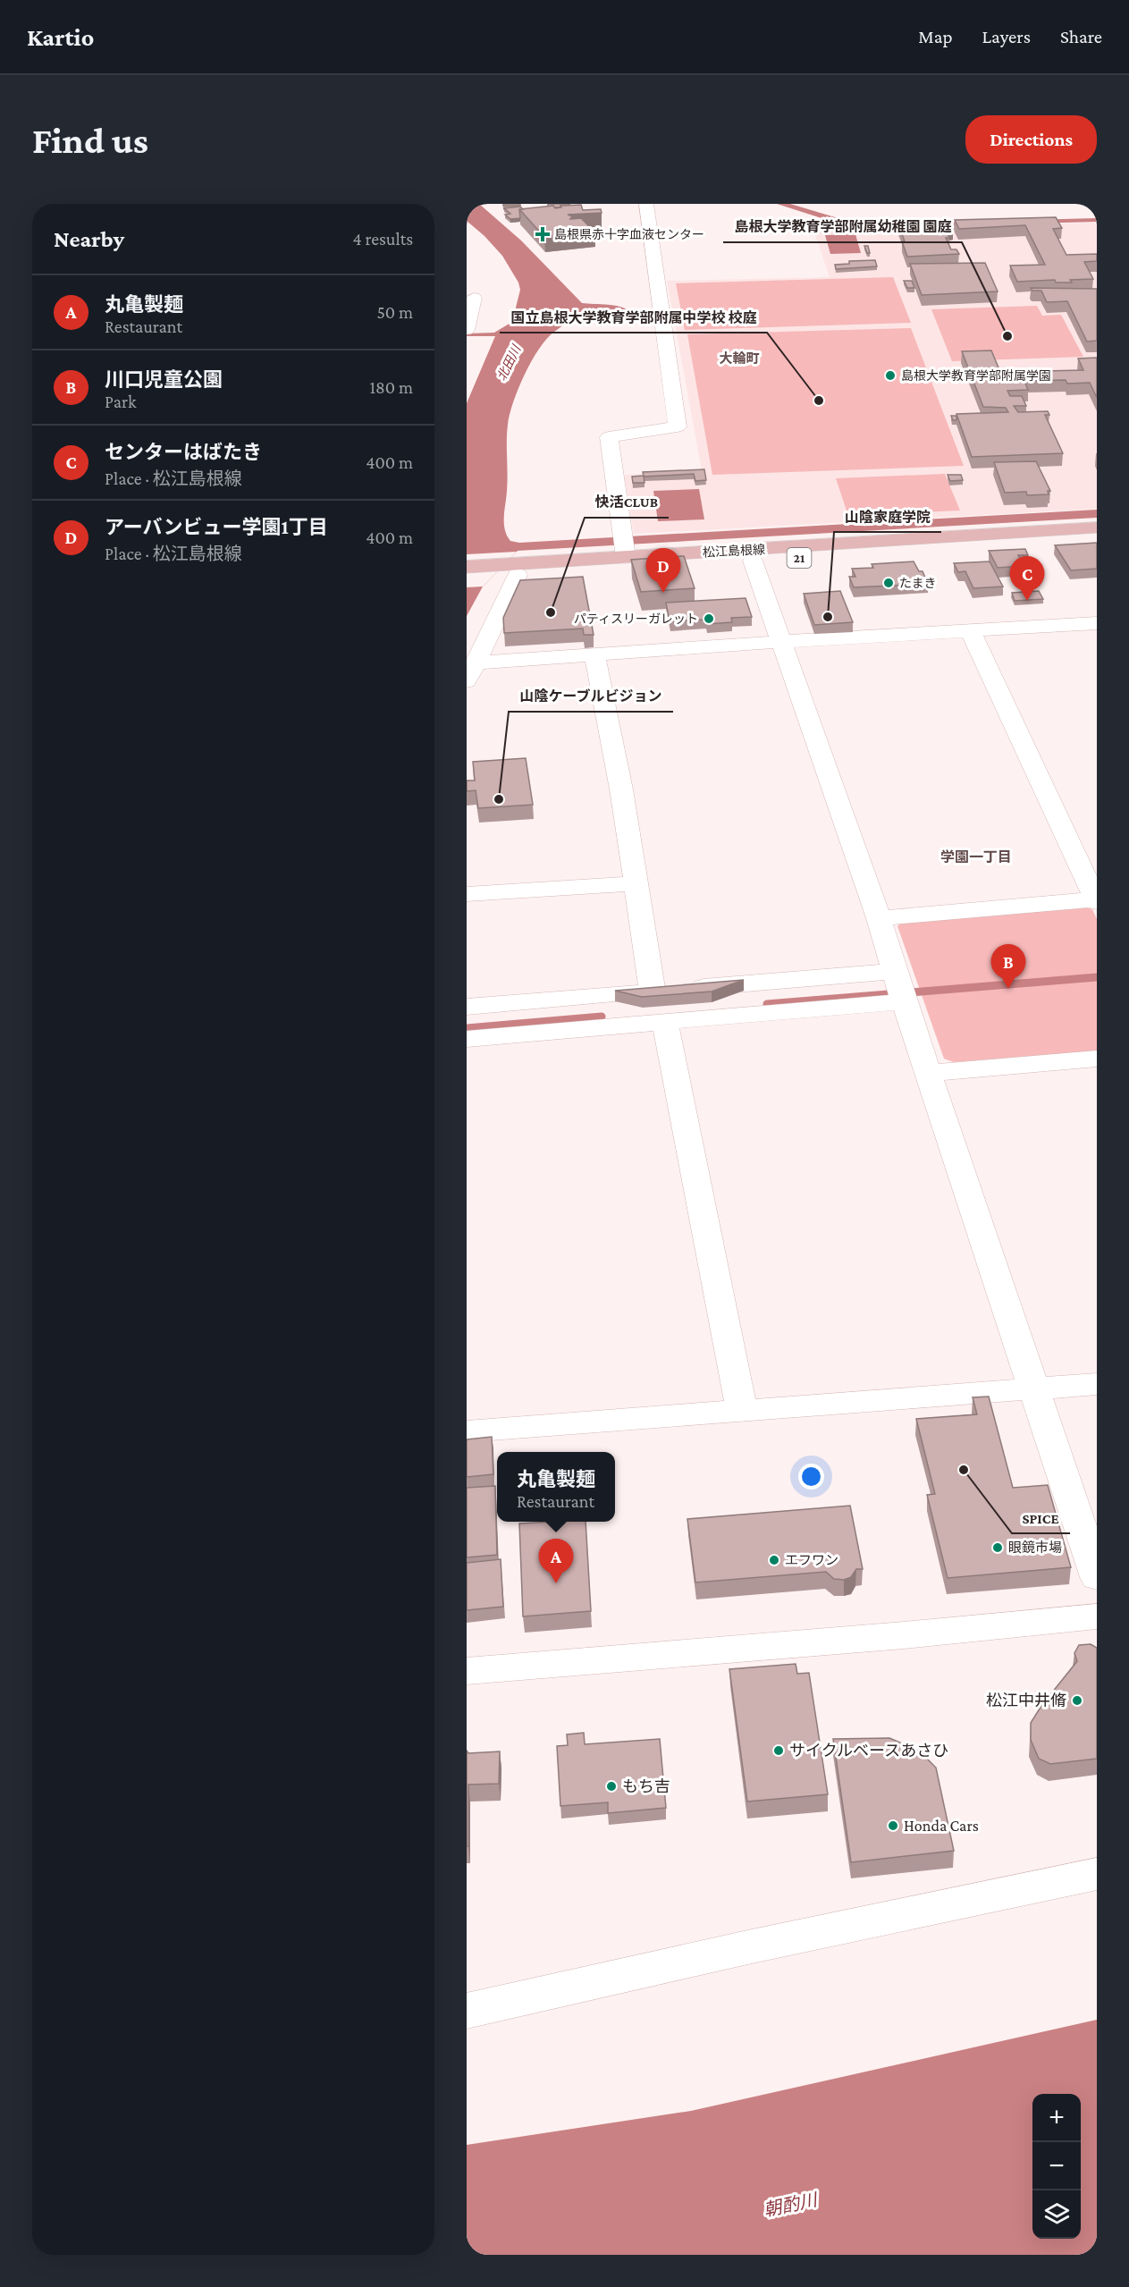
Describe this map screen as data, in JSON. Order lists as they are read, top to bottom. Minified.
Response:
{"streets":{"main road":["松江島根線","21"]},"districts":["大輪町","学園一丁目"],"water":["北田川","朝酌川"],"places":{"health":["島根県赤十字血液センター"],"other":["島根大学教育学部附属幼稚園 園庭","島根大学教育学部附属学園","国立島根大学教育学部附属中学校 校庭","たまき","快活CLUB","山陰家庭学院","パティスリーガレット","山陰ケーブルビジョン","SPICE","眼鏡市場","エフワン","松江中井脩","サイクルベースあさひ","もち吉","Honda Cars"]},"page":{"header":"Kartio","nav":["Map","Layers","Share"],"buttons":"Directions","title":"Find us","heading":["Nearby","4 results"],"list":[{"mark":"A","name":"丸亀製麺","note":"Restaurant","value":"50 m"},{"mark":"B","name":"川口児童公園","note":"Park","value":"180 m"},{"mark":"C","name":"センターはばたき","note":"Place · 松江島根線","value":"400 m"},{"mark":"D","name":"アーバンビュー学園1丁目","note":"Place · 松江島根線","value":"400 m"}],"pins":["D","C","B","A"],"popup":["丸亀製麺","Restaurant"],"map_buttons":["+","−"]}}
